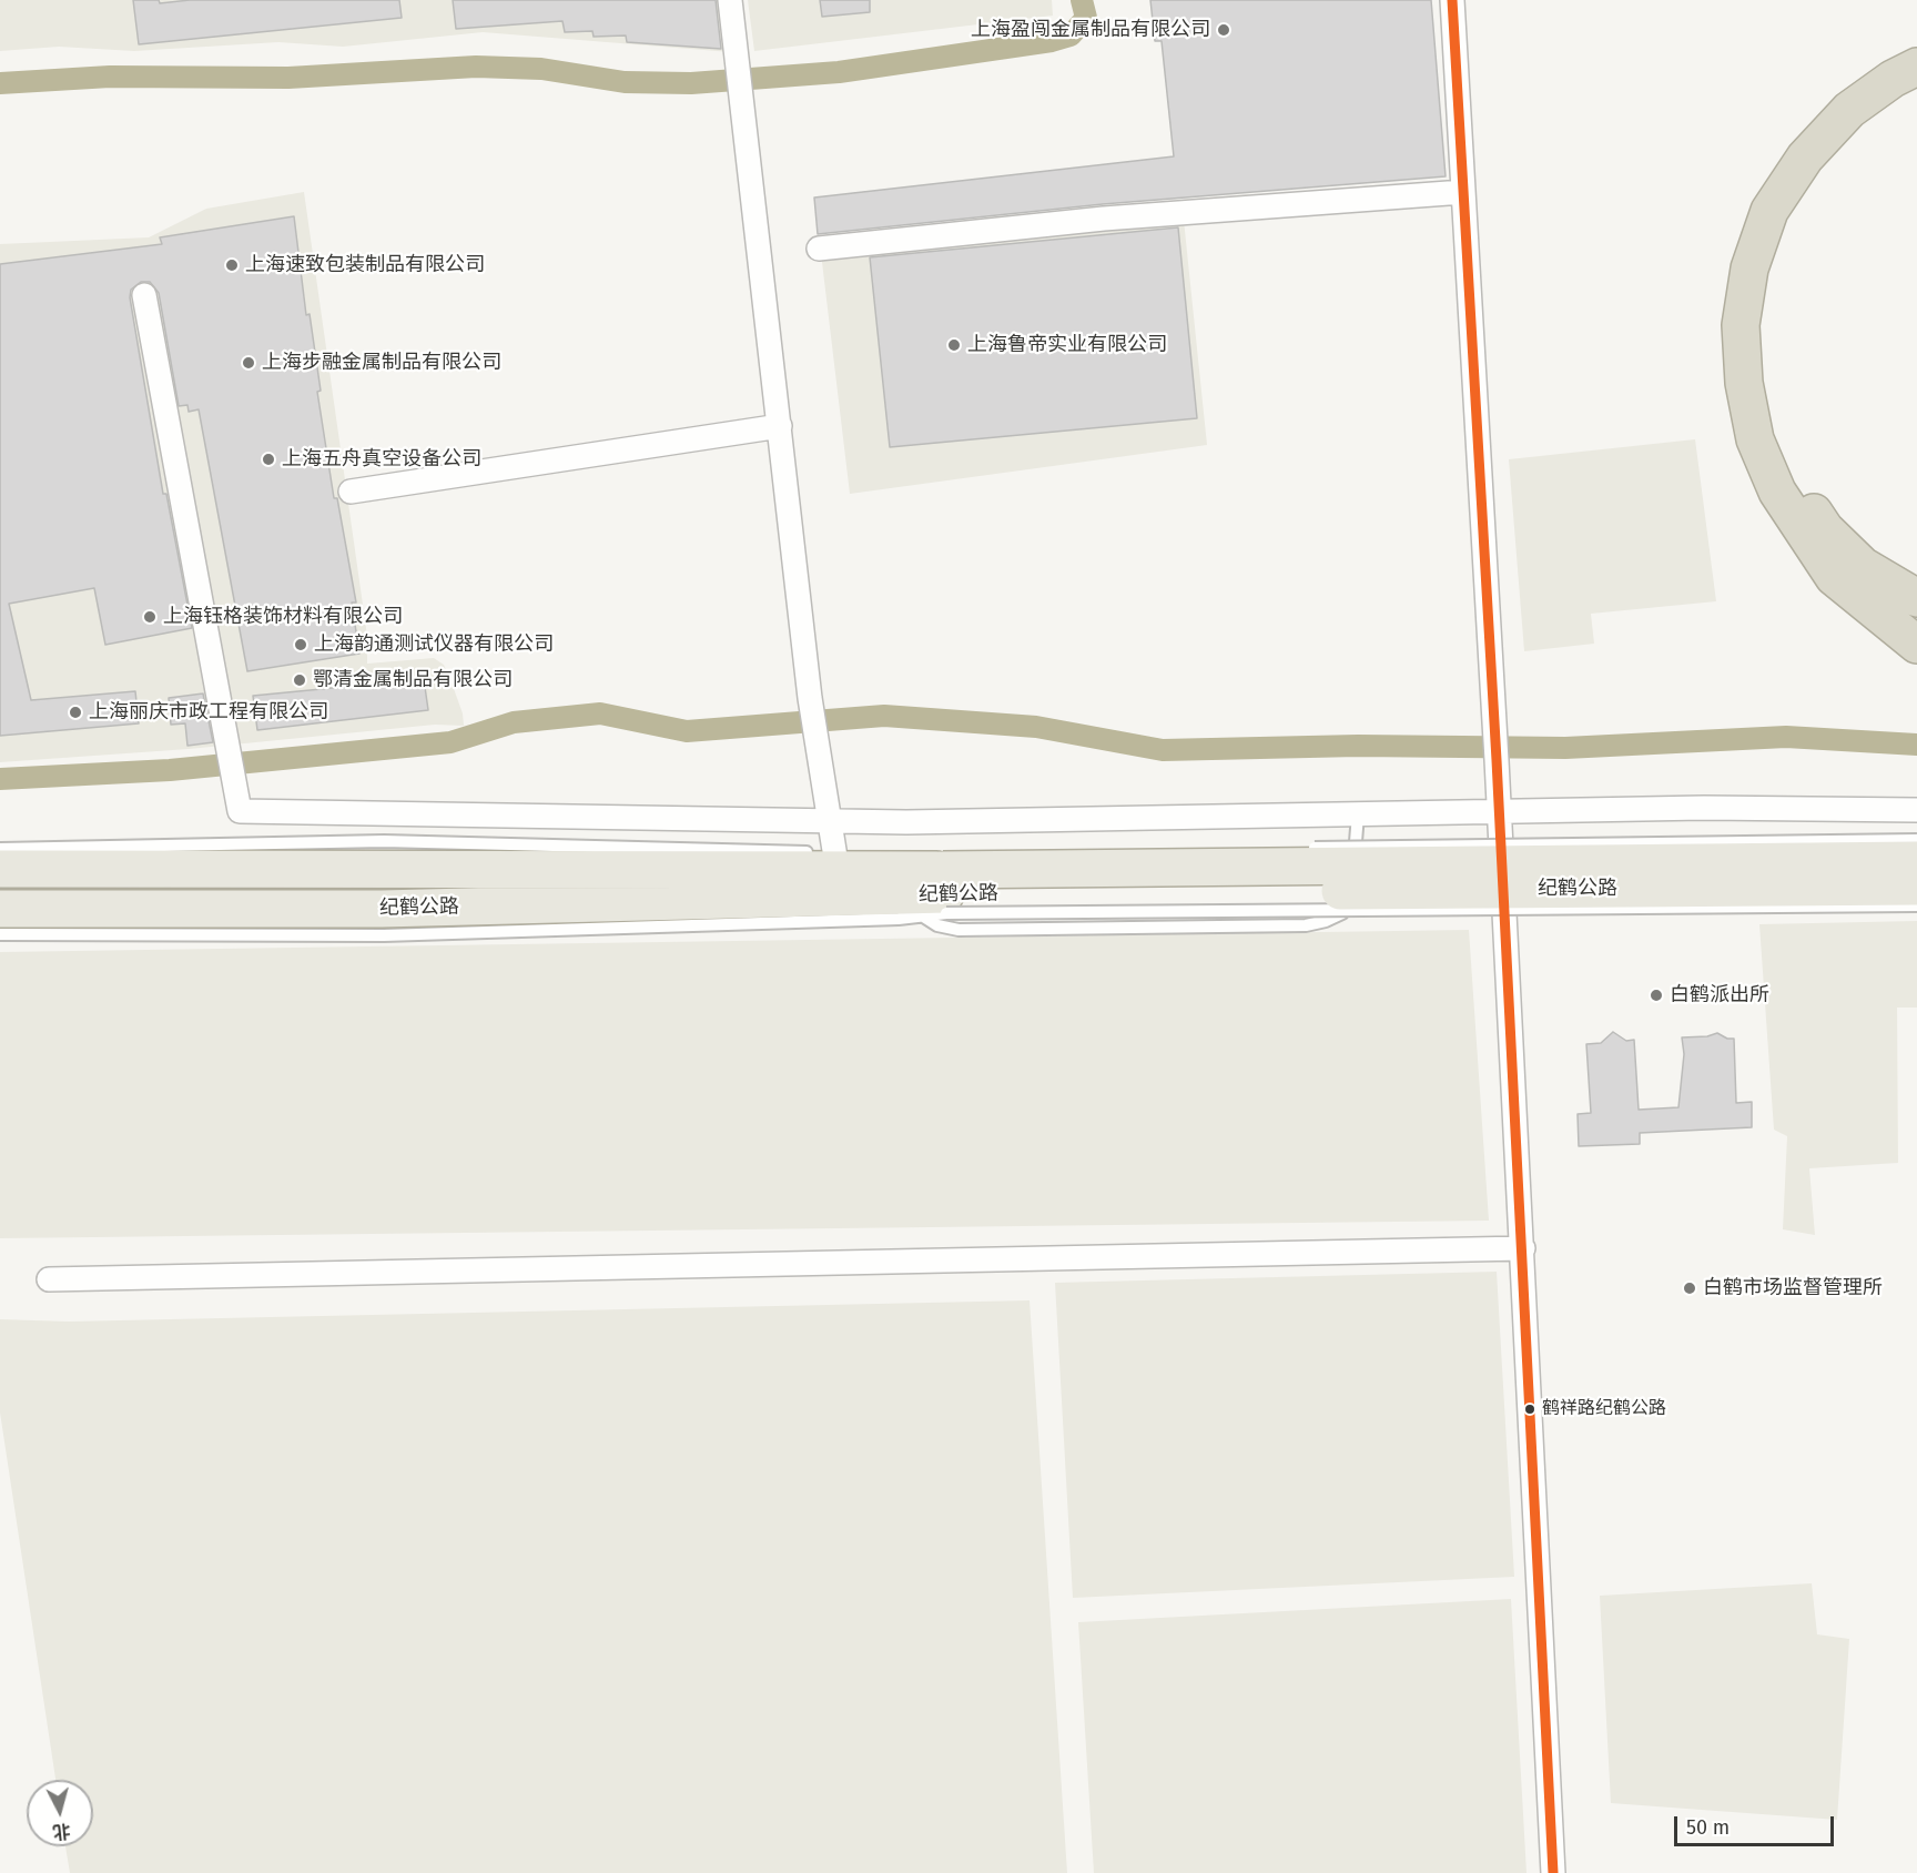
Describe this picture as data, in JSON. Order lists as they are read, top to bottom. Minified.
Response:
{"streets":{"main road":["纪鹤公路"]},"places":["上海盈闯金属制品有限公司","上海速致包装制品有限公司","上海鲁帝实业有限公司","上海步融金属制品有限公司","上海五舟真空设备公司","上海钰格装饰材料有限公司","上海韵通测试仪器有限公司","鄂清金属制品有限公司","上海丽庆市政工程有限公司","白鹤派出所","白鹤市场监督管理所","鹤祥路纪鹤公路"],"scale_bar":"50 m","north":"bottom"}
